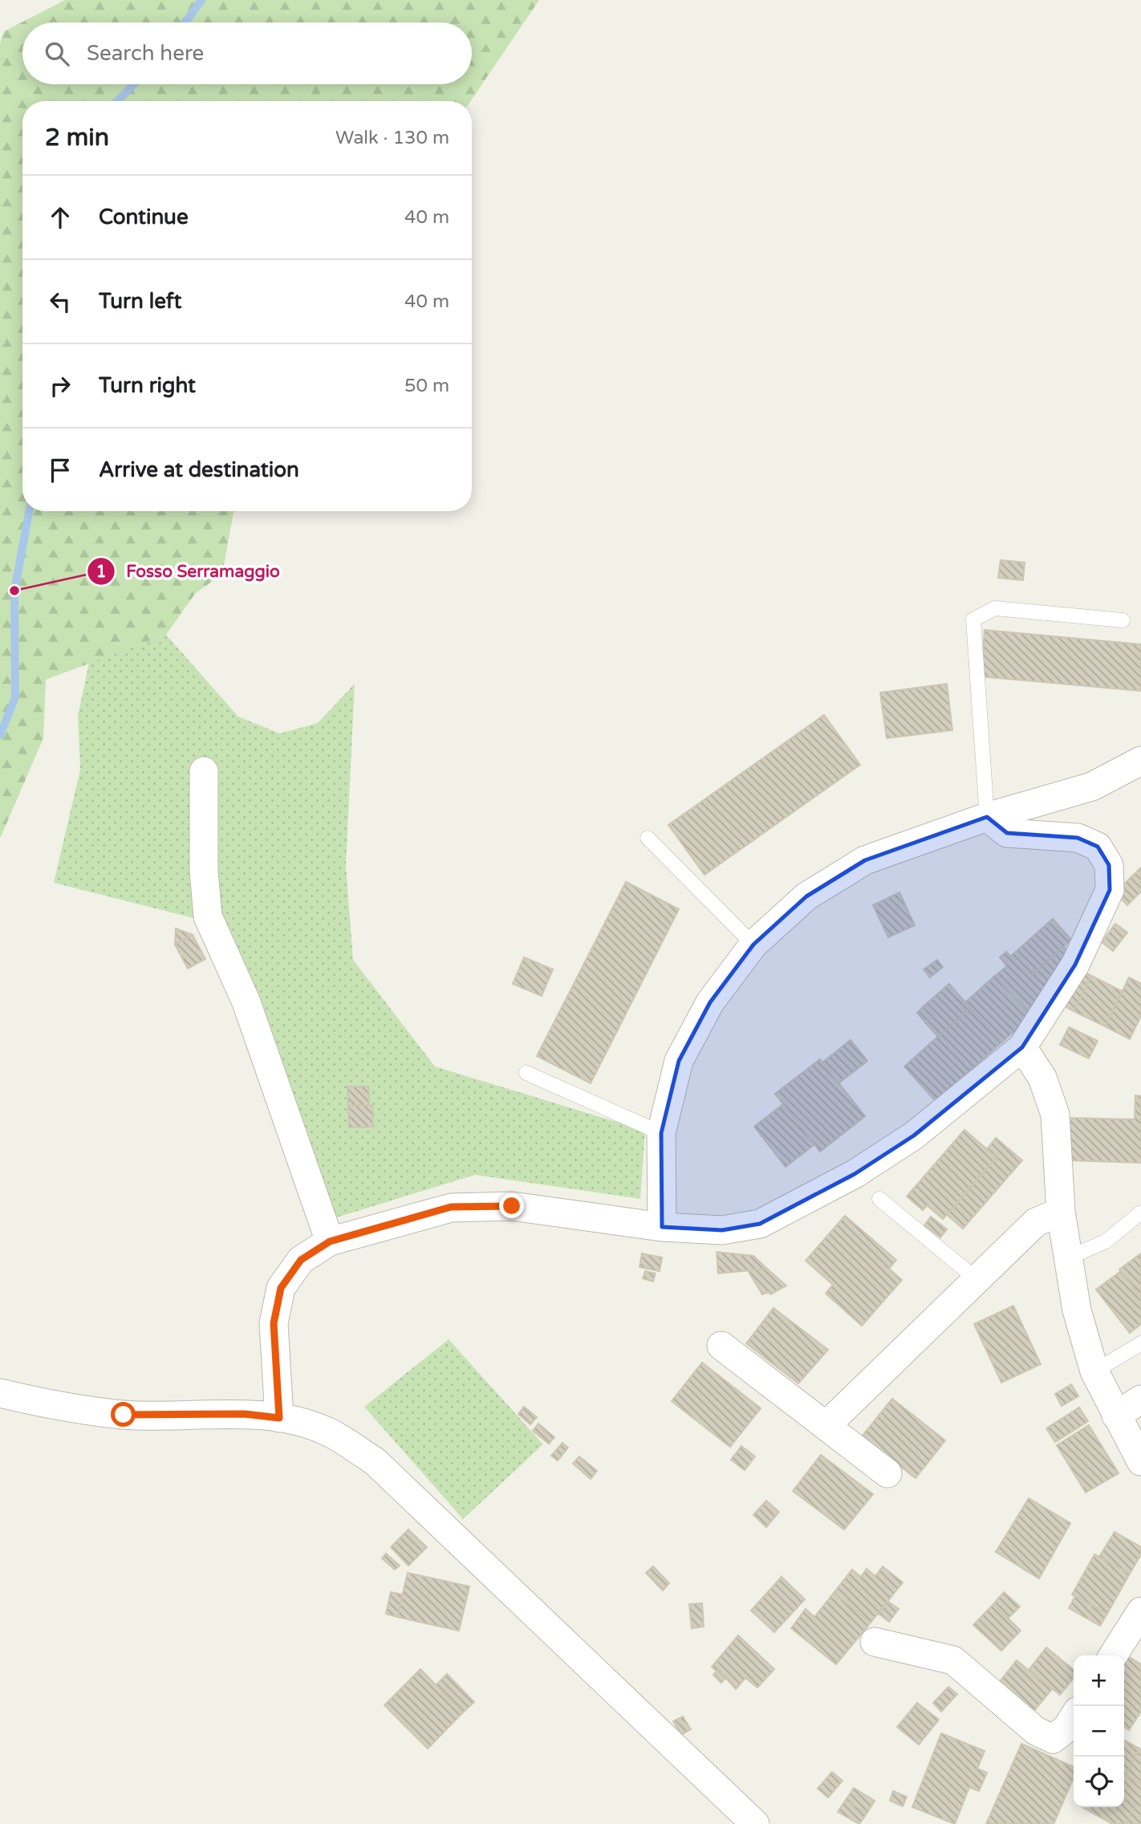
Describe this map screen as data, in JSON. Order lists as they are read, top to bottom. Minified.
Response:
{"places":["Fosso Serramaggio"],"page":{"search":"Search here","heading":["2 min","Walk · 130 m"],"list":[["Continue","40 m"],["Turn left","40 m"],["Turn right","50 m"],"Arrive at destination"],"map_buttons":["+","−"]}}
